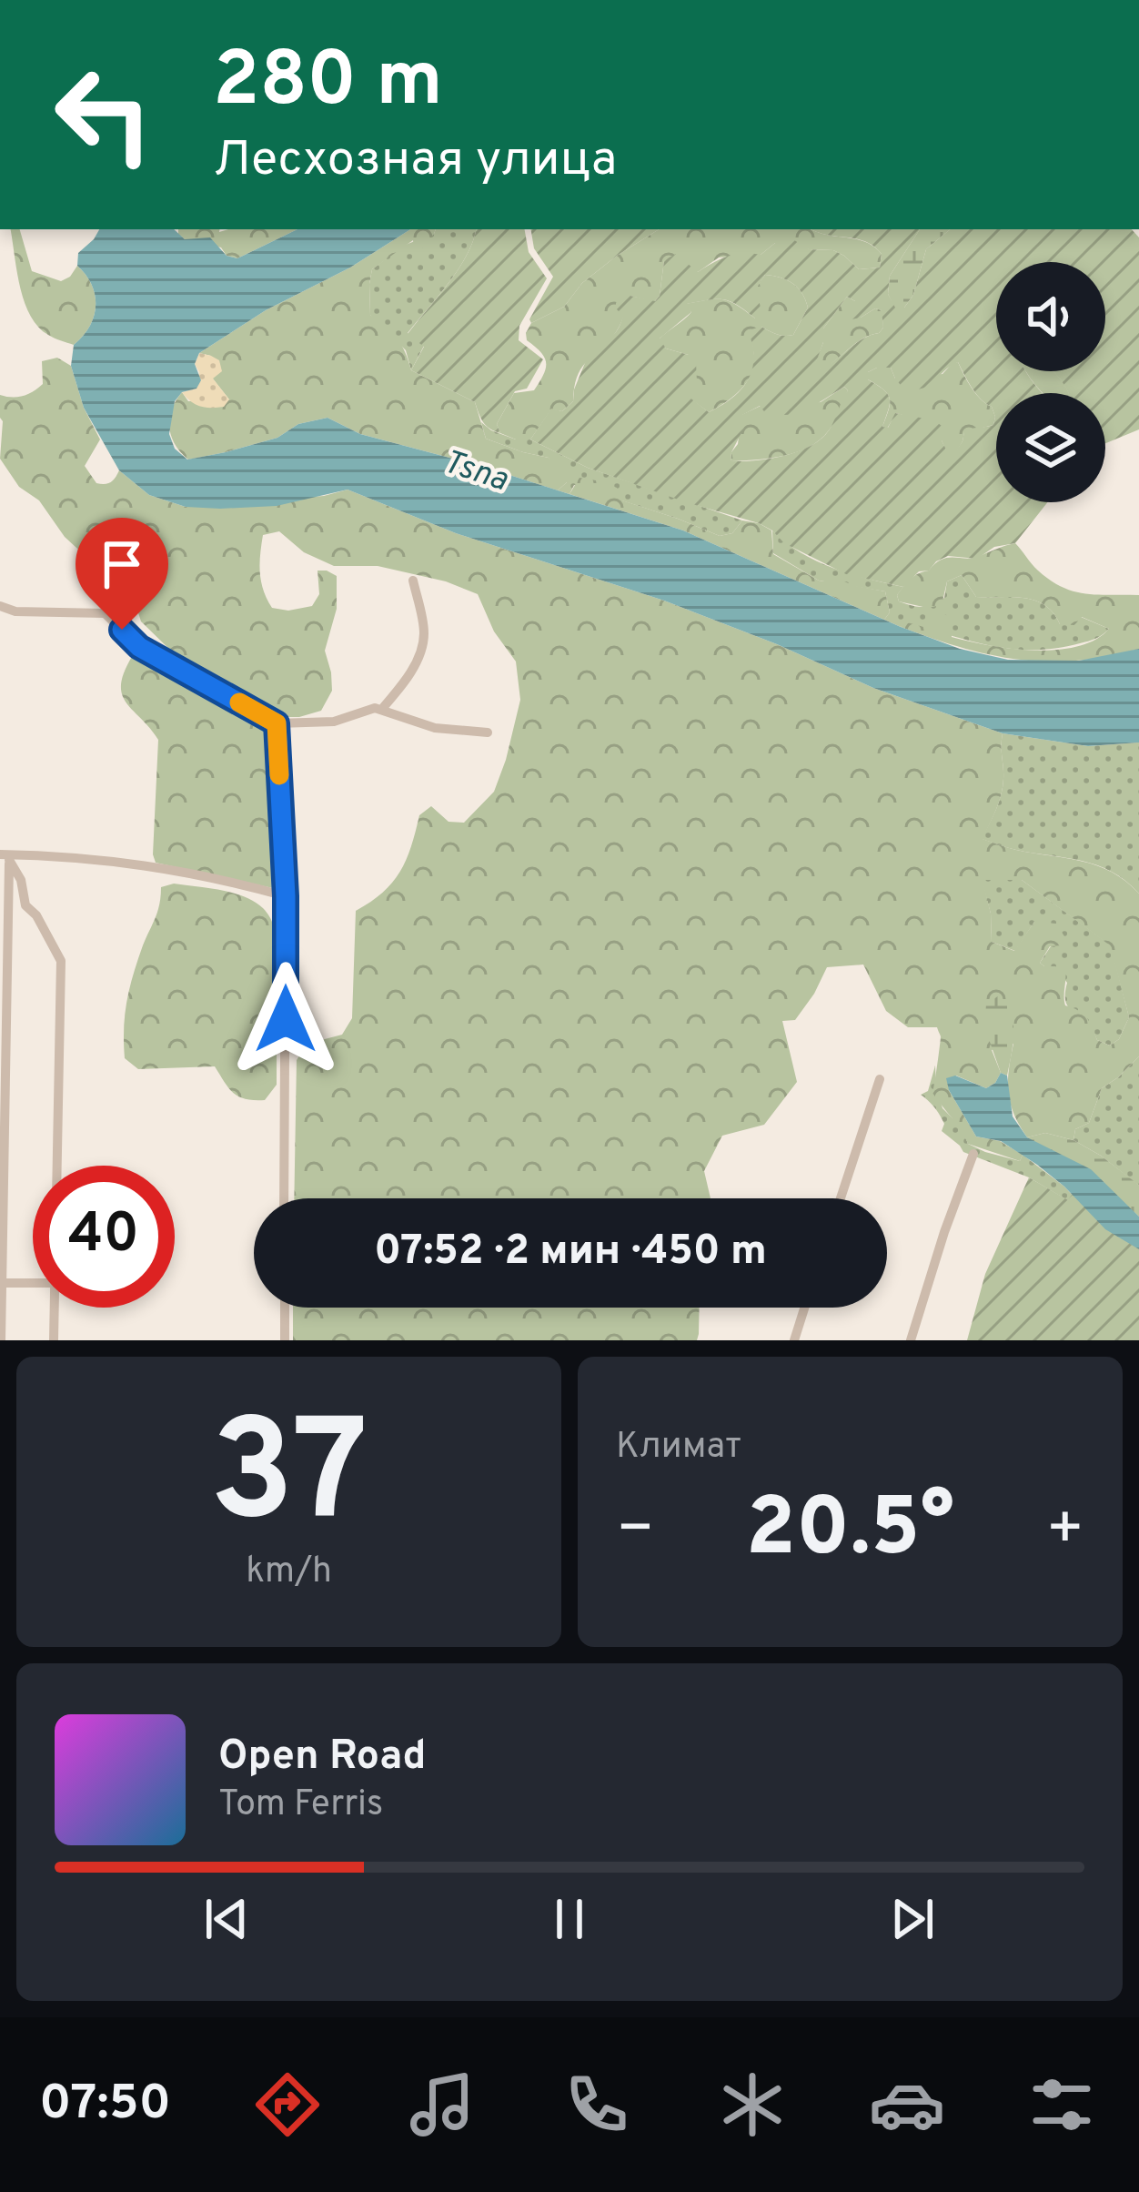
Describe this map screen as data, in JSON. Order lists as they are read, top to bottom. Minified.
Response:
{"water":["Tsna"],"page":{"turn":["280 m","Лесхозная улица"],"limit":"40","trip":"07:52 · 2 мин · 450 m","tile":[["37","km/h"],"Климат"],"heat":["−","20.5°","+"],"song":["Open Road","Tom Ferris"],"tabs":"07:50"}}
